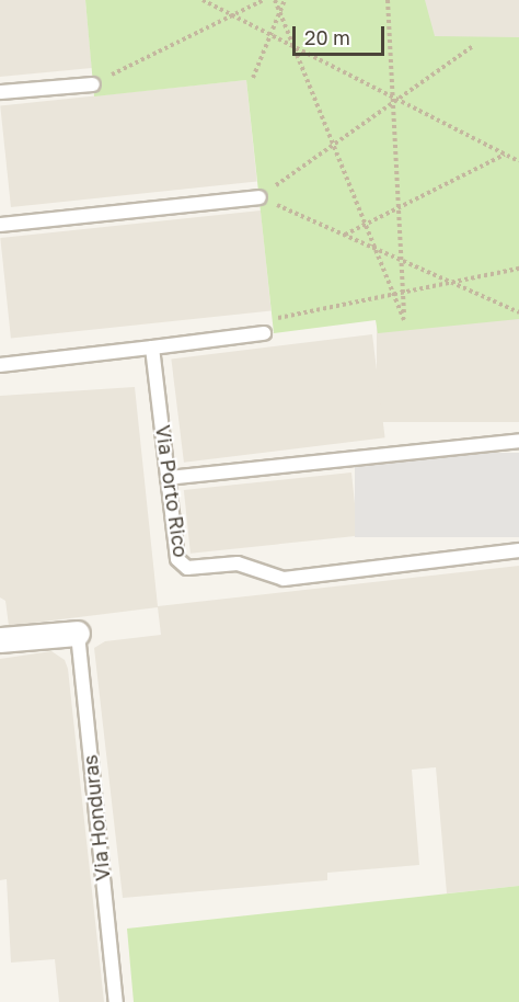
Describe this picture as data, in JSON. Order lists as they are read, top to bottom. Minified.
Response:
{"streets":{"lane":["Via Porto Rico","Via Honduras"]},"scale_bar":"20 m"}
